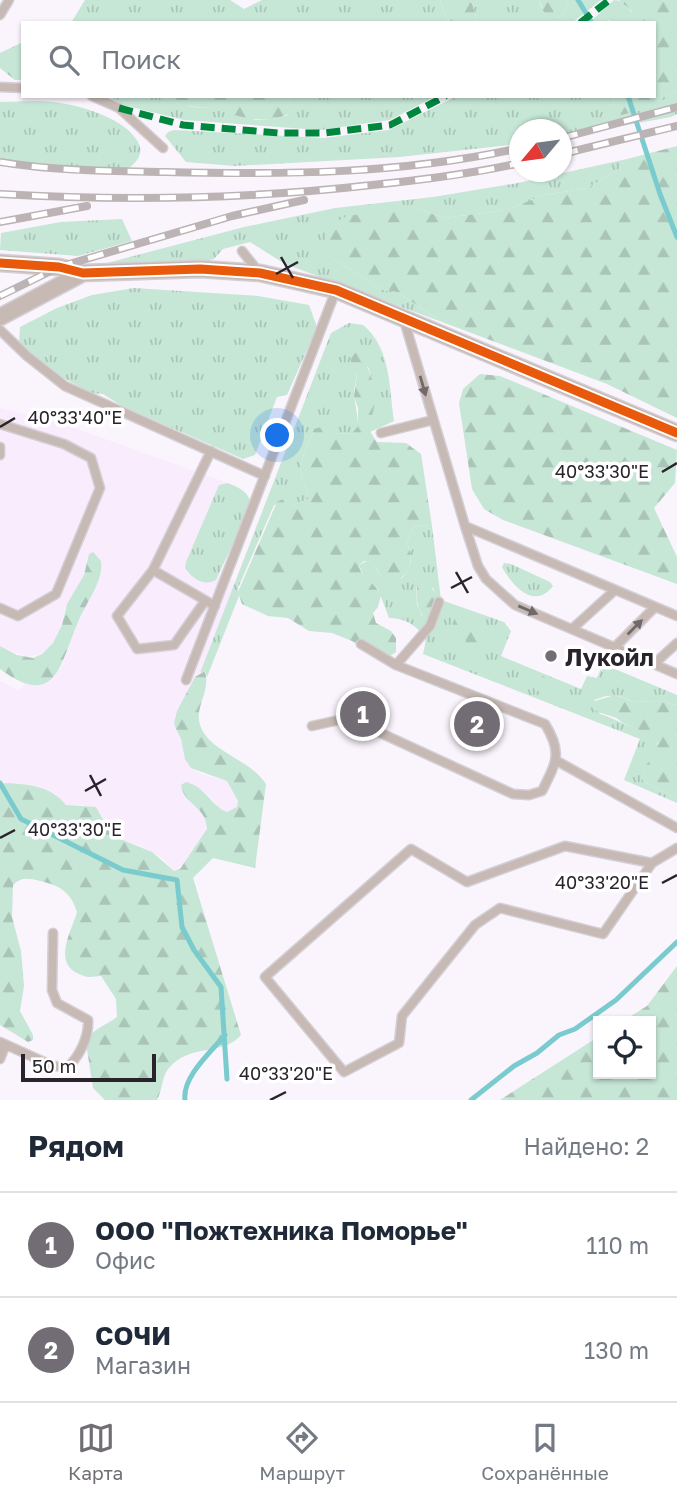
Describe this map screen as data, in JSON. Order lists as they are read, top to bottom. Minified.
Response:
{"places":["Лукойл"],"scale_bar":"50 m","north":"bottom left","page":{"search":"Поиск","pins":["1","2"],"scale":"50 m","heading":["Рядом","Найдено: 2"],"list":[{"mark":"1","name":"ООО \"Пожтехника Поморье\"","note":"Офис","value":"110 m"},{"mark":"2","name":"СОЧИ","note":"Магазин","value":"130 m"}],"nav":["Карта","Маршрут","Сохранённые"]},"coordinates":["40°33'40\"E","40°33'30\"E","40°33'20\"E"]}
